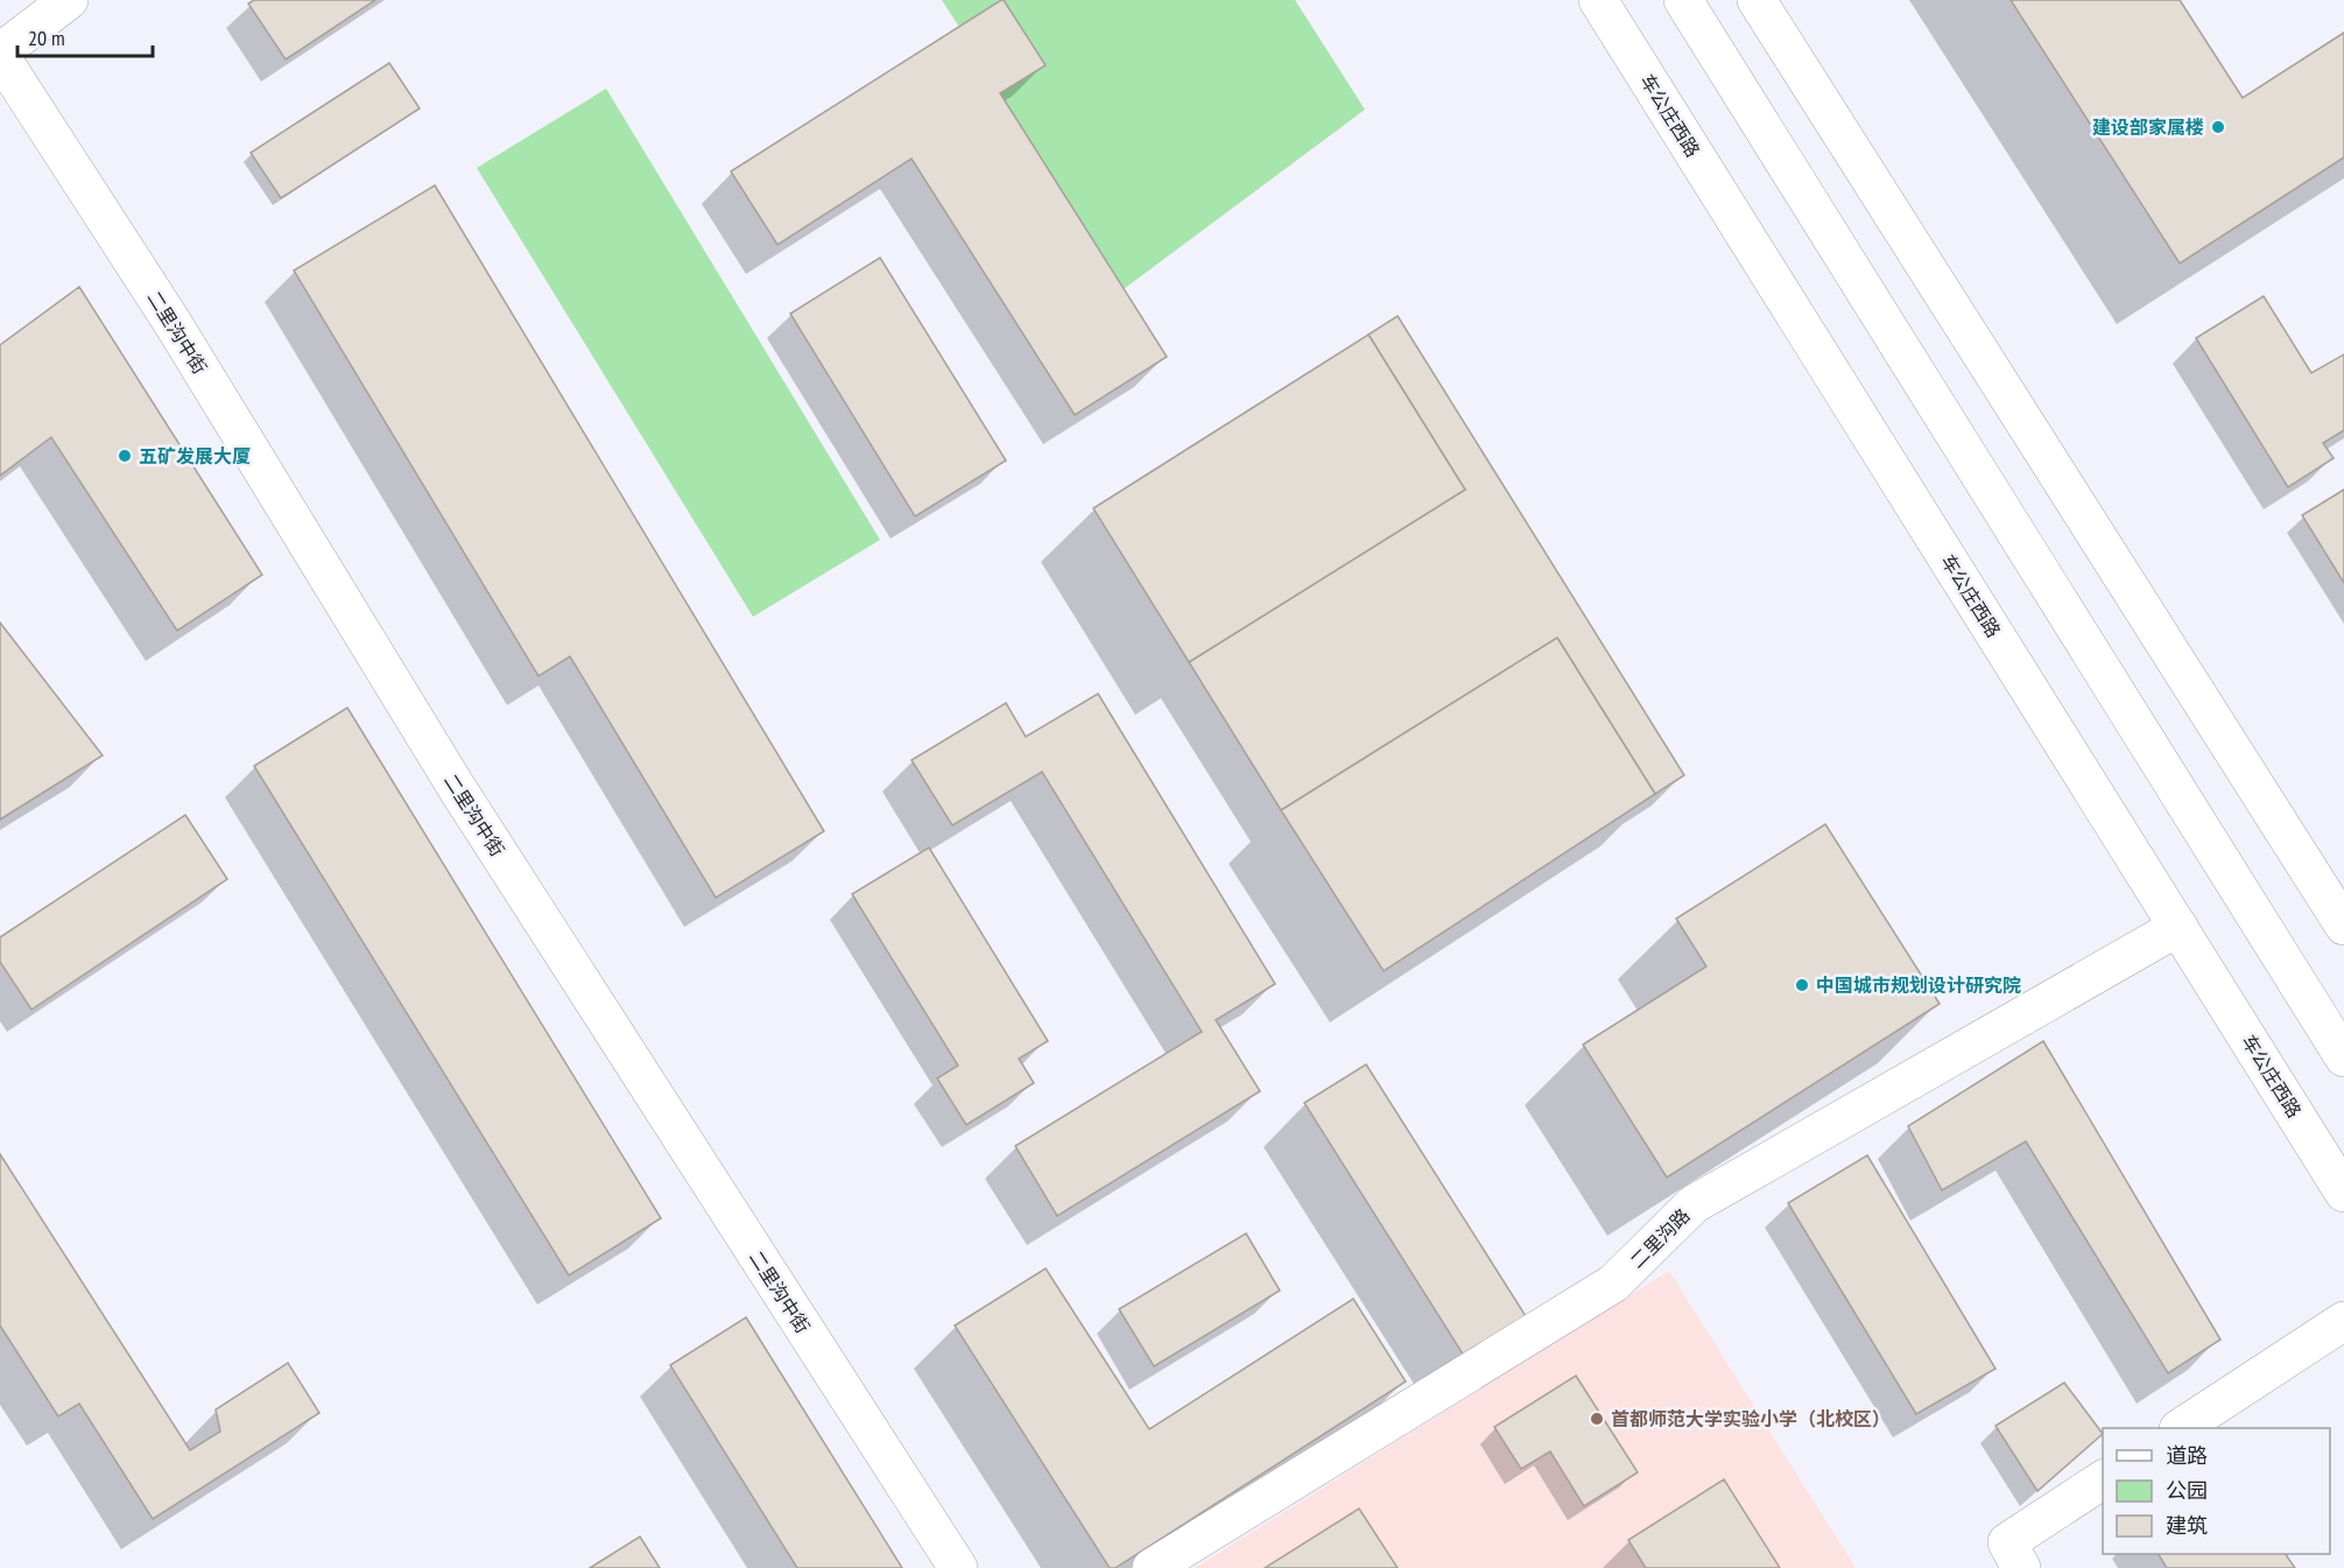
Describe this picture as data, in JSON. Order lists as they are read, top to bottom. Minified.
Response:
{"streets":{"street":["车公庄西路","二里沟中街","二里沟路"]},"crossings":[["车公庄西路","二里沟路"]],"places":["建设部家属楼","五矿发展大厦","中国城市规划设计研究院","首都师范大学实验小学（北校区）"],"legend":["道路","公园","建筑"],"scale_bar":"20 m"}
